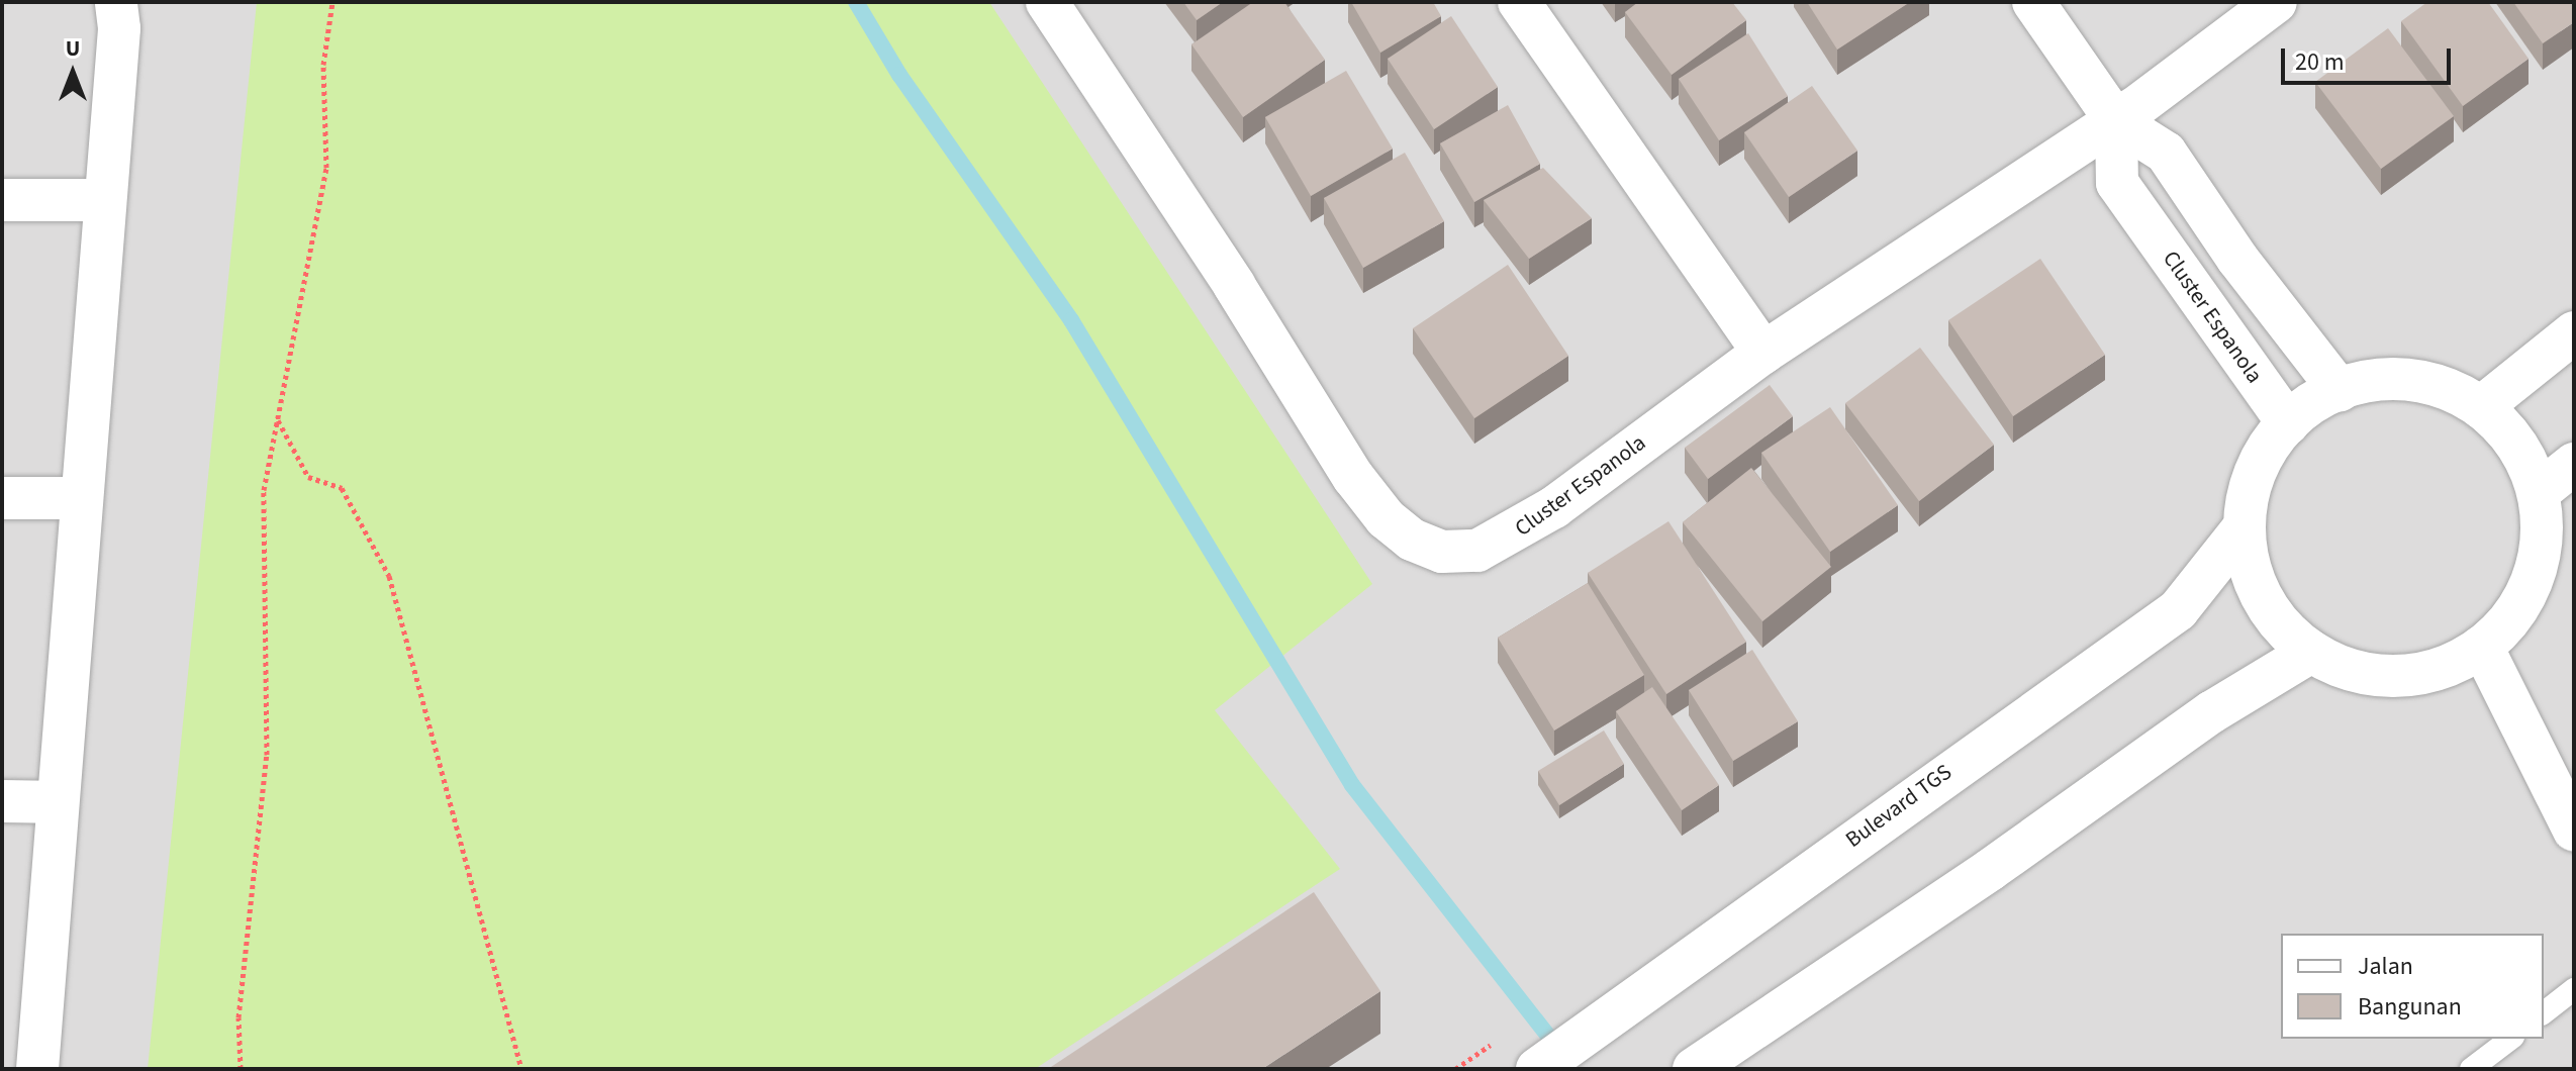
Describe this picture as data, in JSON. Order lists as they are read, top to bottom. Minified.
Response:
{"streets":{"street":["Cluster Espanola","Bulevard TGS"]},"legend":["Jalan","Bangunan"],"scale_bar":"20 m","north":"top"}
